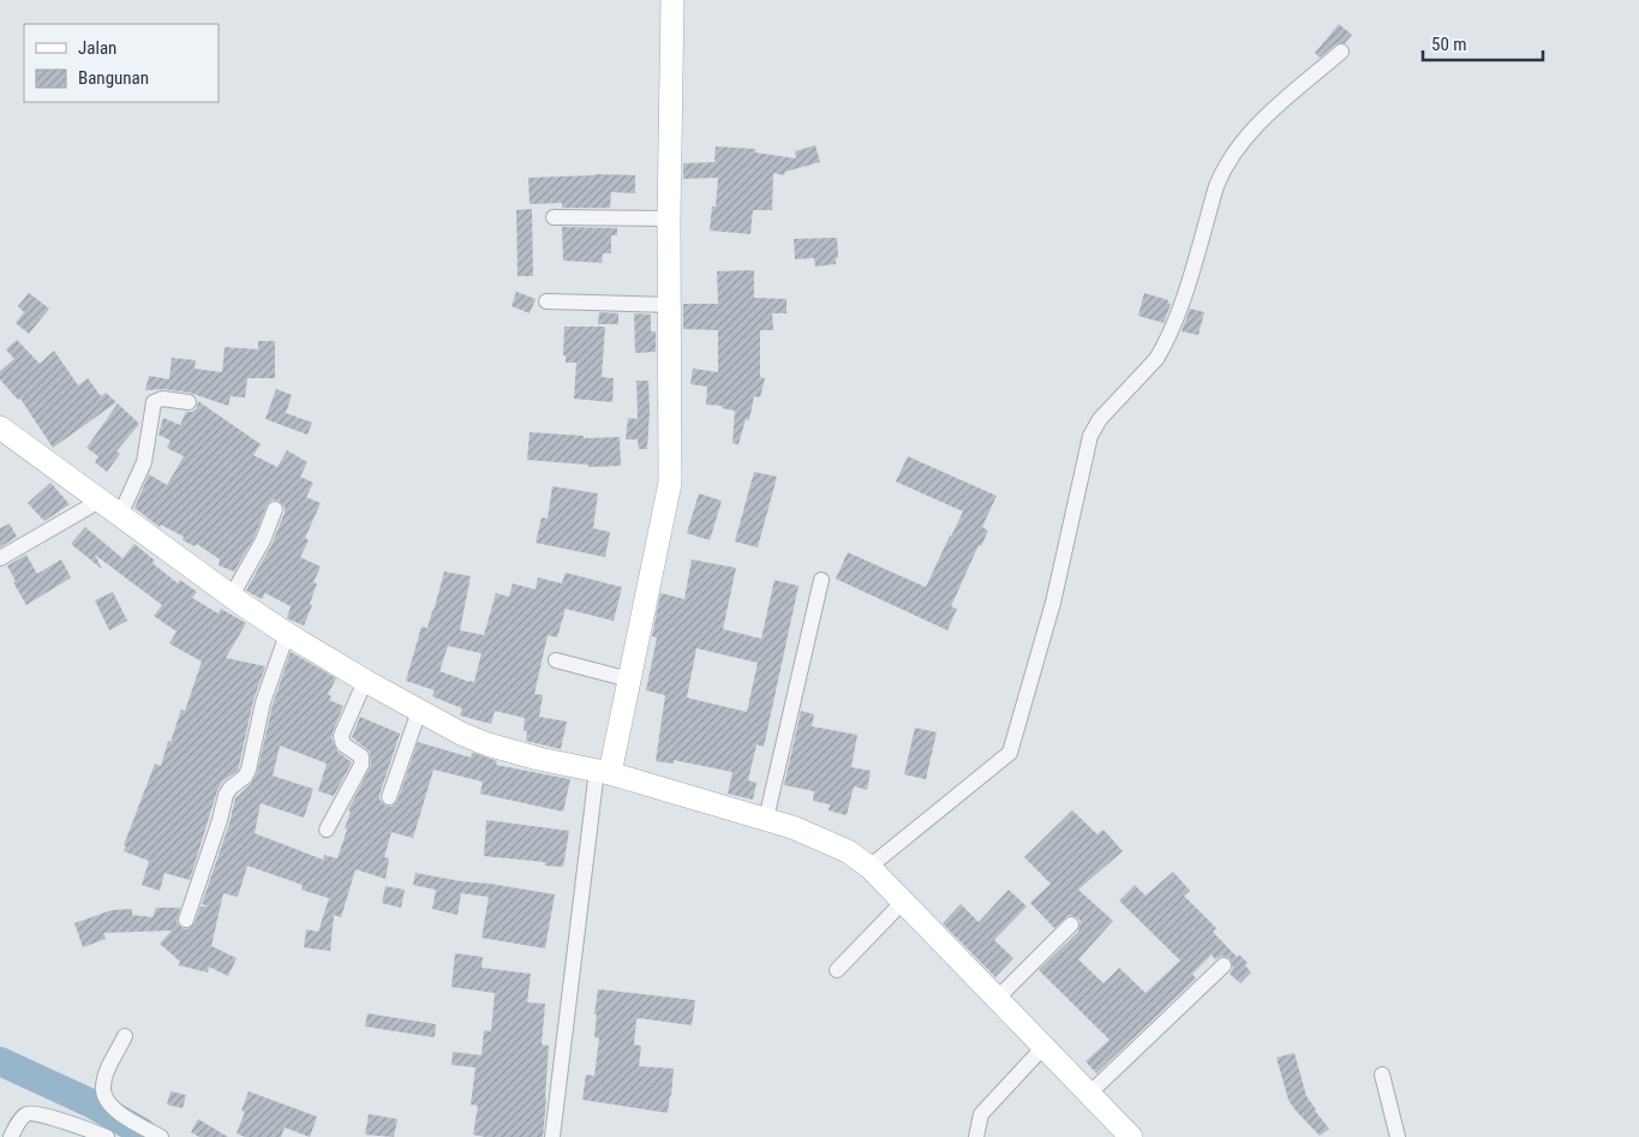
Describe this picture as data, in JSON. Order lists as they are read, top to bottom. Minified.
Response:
{"legend":["Jalan","Bangunan"],"scale_bar":"50 m"}
